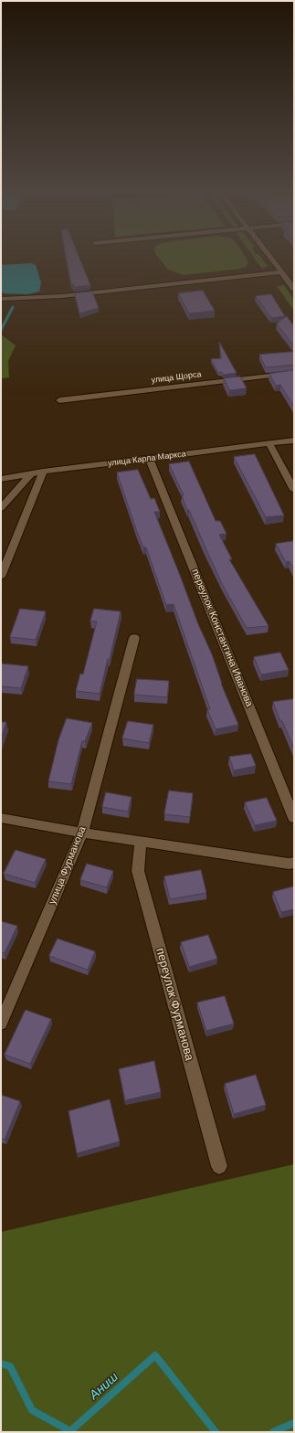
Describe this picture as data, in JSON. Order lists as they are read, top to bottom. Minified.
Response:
{"streets":{"street":["улица Щорса","улица Карла Маркса","переулок Константина Иванова","улица Фурманова","переулок Фурманова"]},"crossings":[["улица Карла Маркса","переулок Константина Иванова"]],"water":["Аниш"]}
